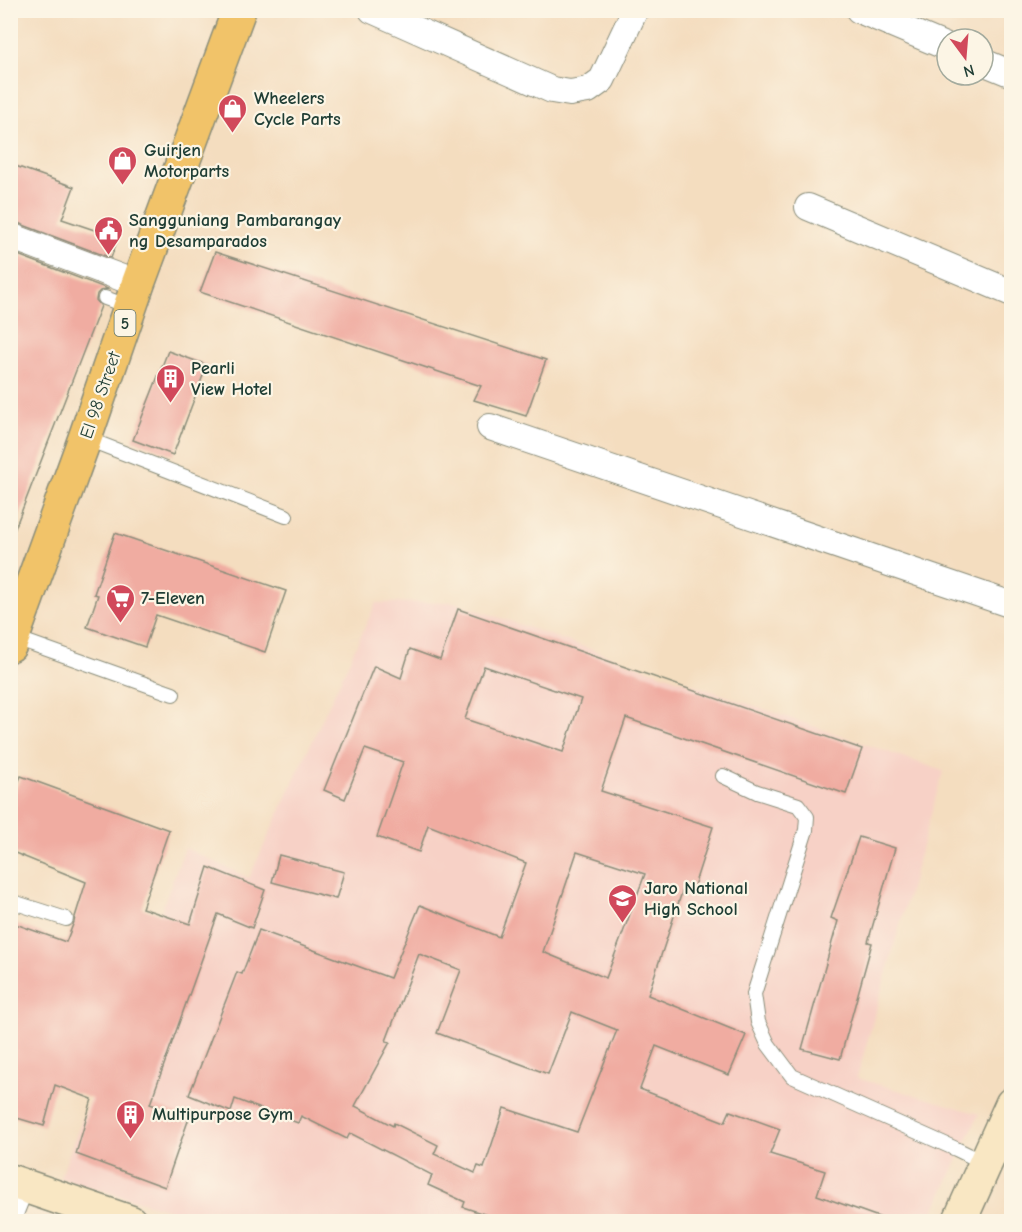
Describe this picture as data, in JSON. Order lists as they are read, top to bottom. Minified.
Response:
{"streets":{"main road":["5","El 98 Street"]},"places":{"shop":["Wheelers Cycle Parts","Guirjen Motorparts"],"public building":["Sangguniang Pambarangay ng Desamparados"],"building":["Pearli View Hotel","Multipurpose Gym"],"supermarket":["7-Eleven"],"school or university":["Jaro National High School"]},"north":"bottom"}
